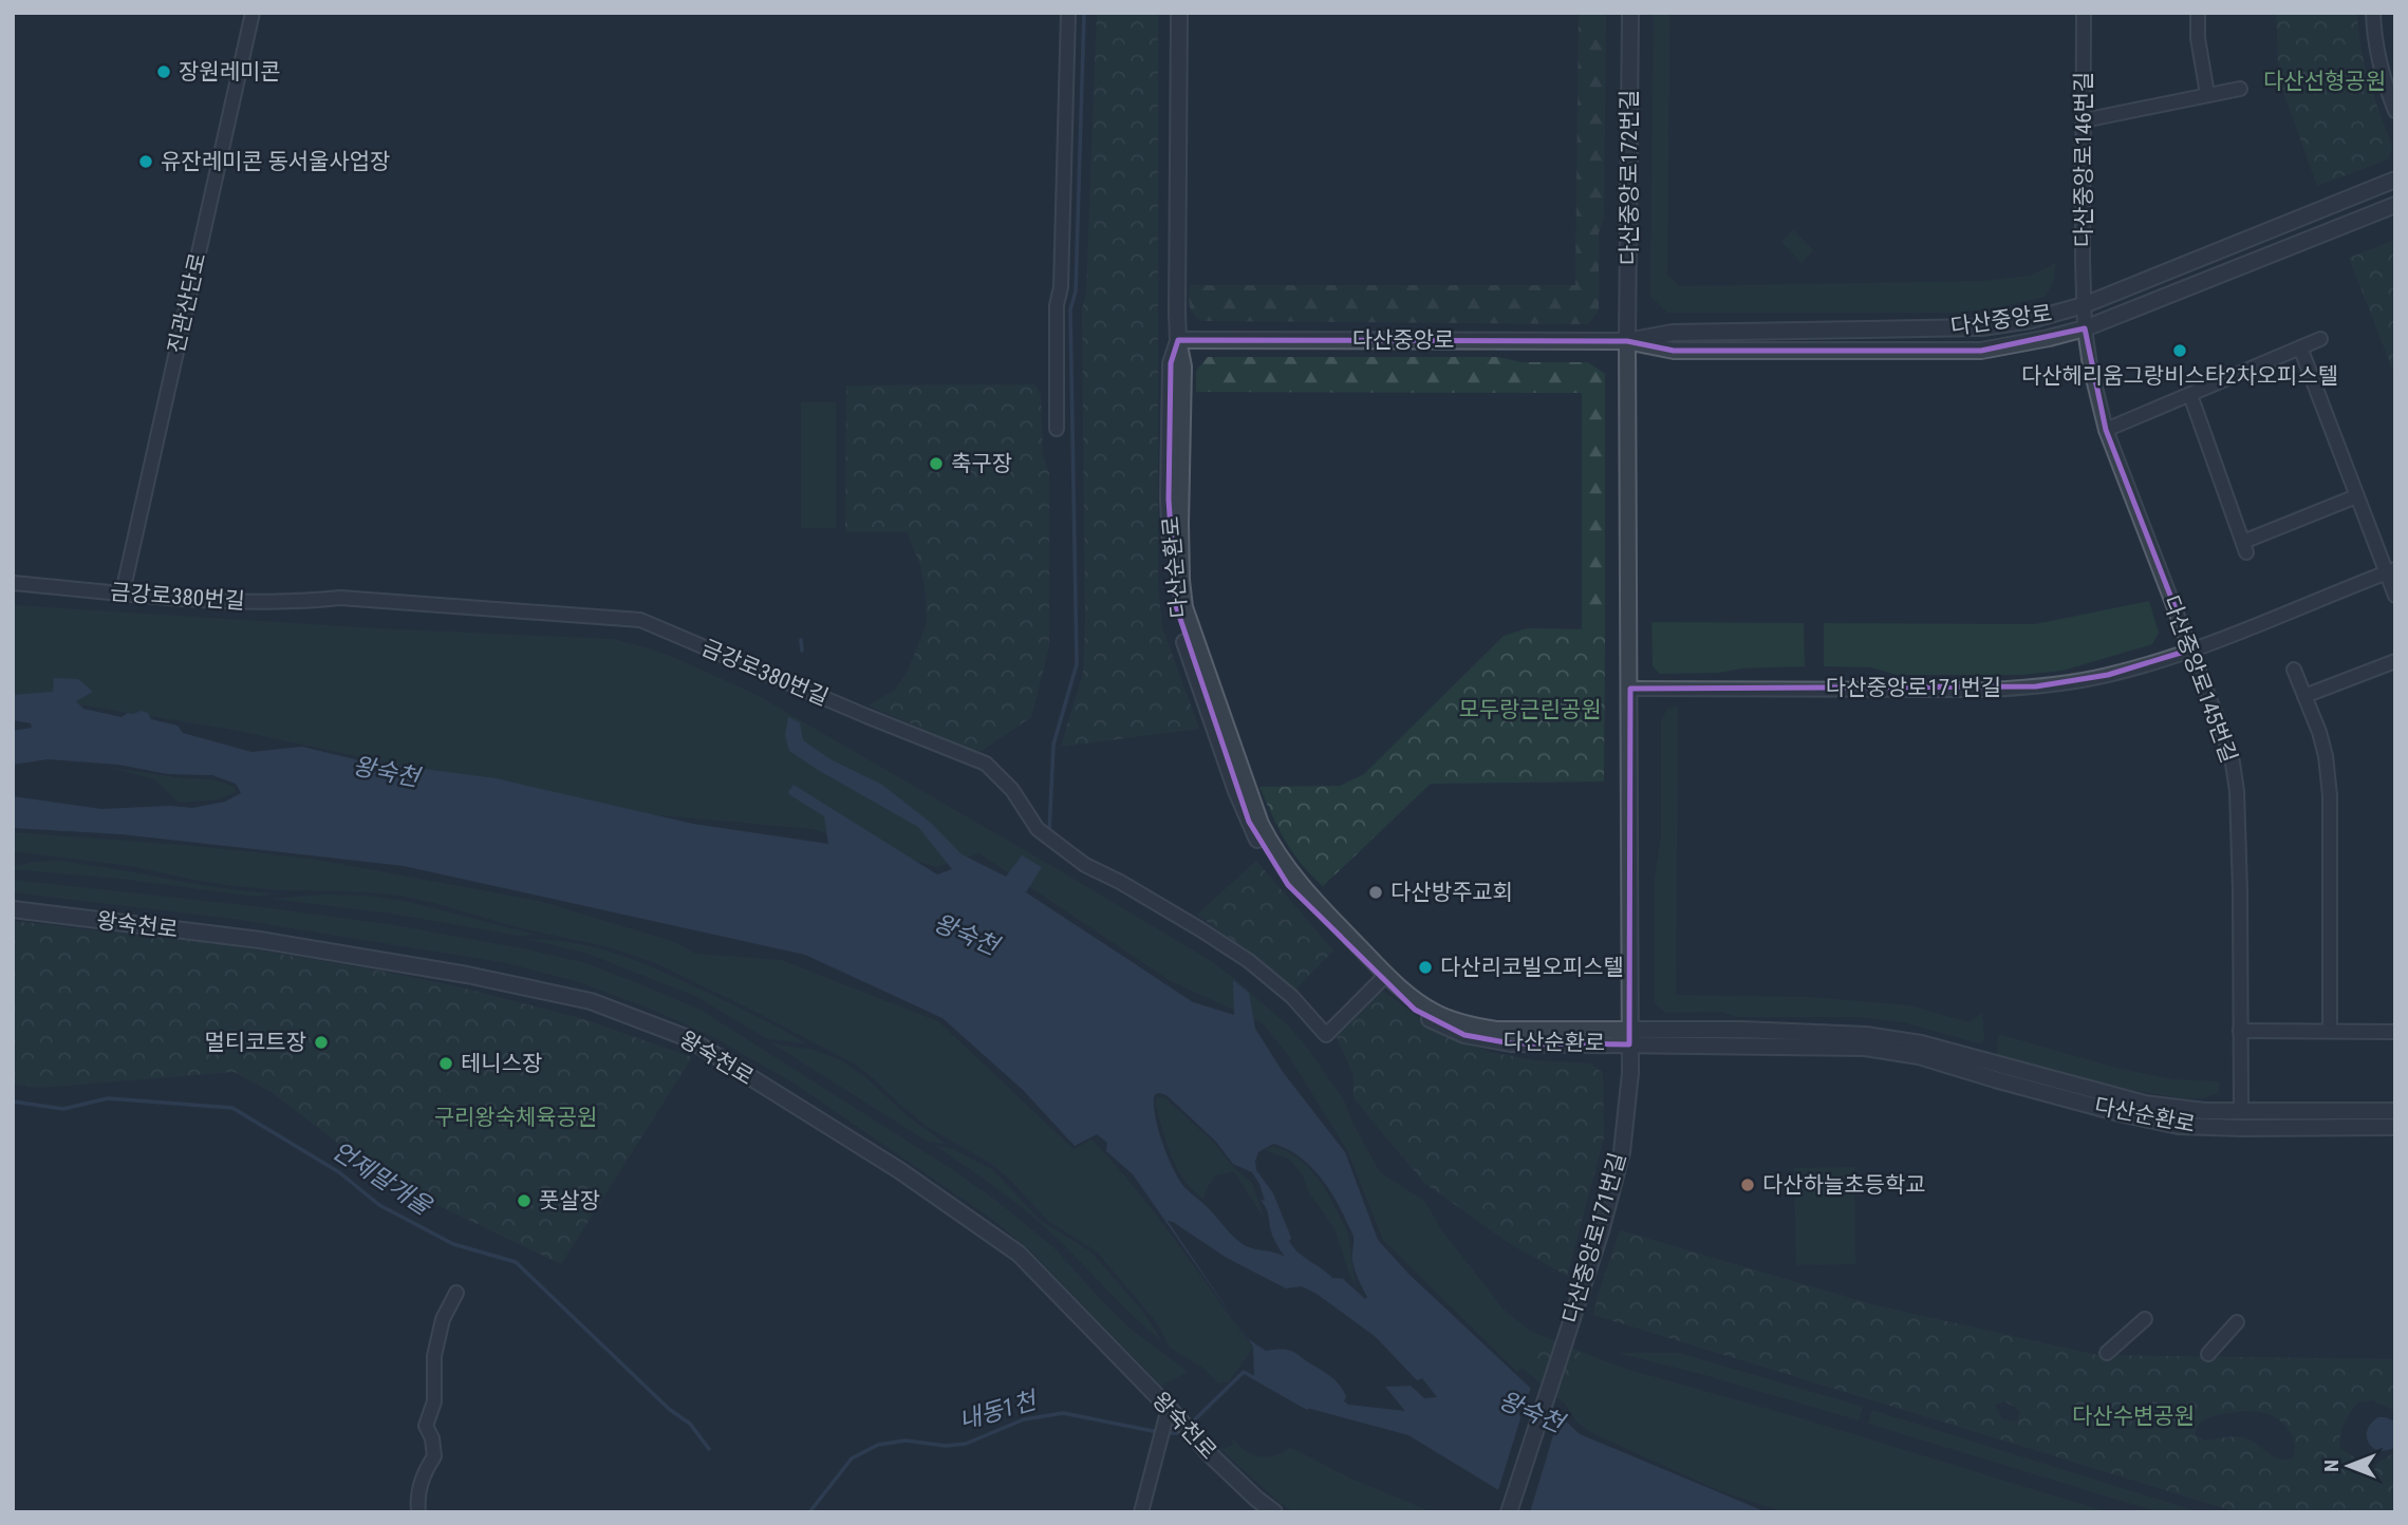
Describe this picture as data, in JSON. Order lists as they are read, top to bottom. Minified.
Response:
{"streets":{"street":["다산중앙로146번길","다산중앙로172번길","진관산단로","다산중앙로","다산순환로","금강로380번길","다산중앙로145번길","다산중앙로171번길","왕숙천로"]},"crossings":[["다산중앙로146번길","다산중앙로"],["다산중앙로146번길","다산중앙로145번길"],["다산중앙로172번길","다산중앙로"],["다산중앙로172번길","다산중앙로171번길"],["진관산단로","금강로380번길"],["다산중앙로","다산순환로"],["다산중앙로","다산중앙로145번길"],["다산중앙로","다산중앙로171번길"],["다산순환로","금강로380번길"],["다산순환로","다산중앙로145번길"],["다산순환로","다산중앙로171번길"],["다산중앙로145번길","다산중앙로171번길"]],"water":["왕숙천","언제말개울","내동1천"],"parks":["다산선형공원","모두랑근린공원","구리왕숙체육공원","다산수변공원"],"places":["장원레미콘","유잔레미콘 동서울사업장","다산헤리움그랑비스타2차오피스텔","축구장","다산방주교회","다산리코빌오피스텔","멀티코트장","테니스장","다산하늘초등학교","풋살장"],"north":"left"}
